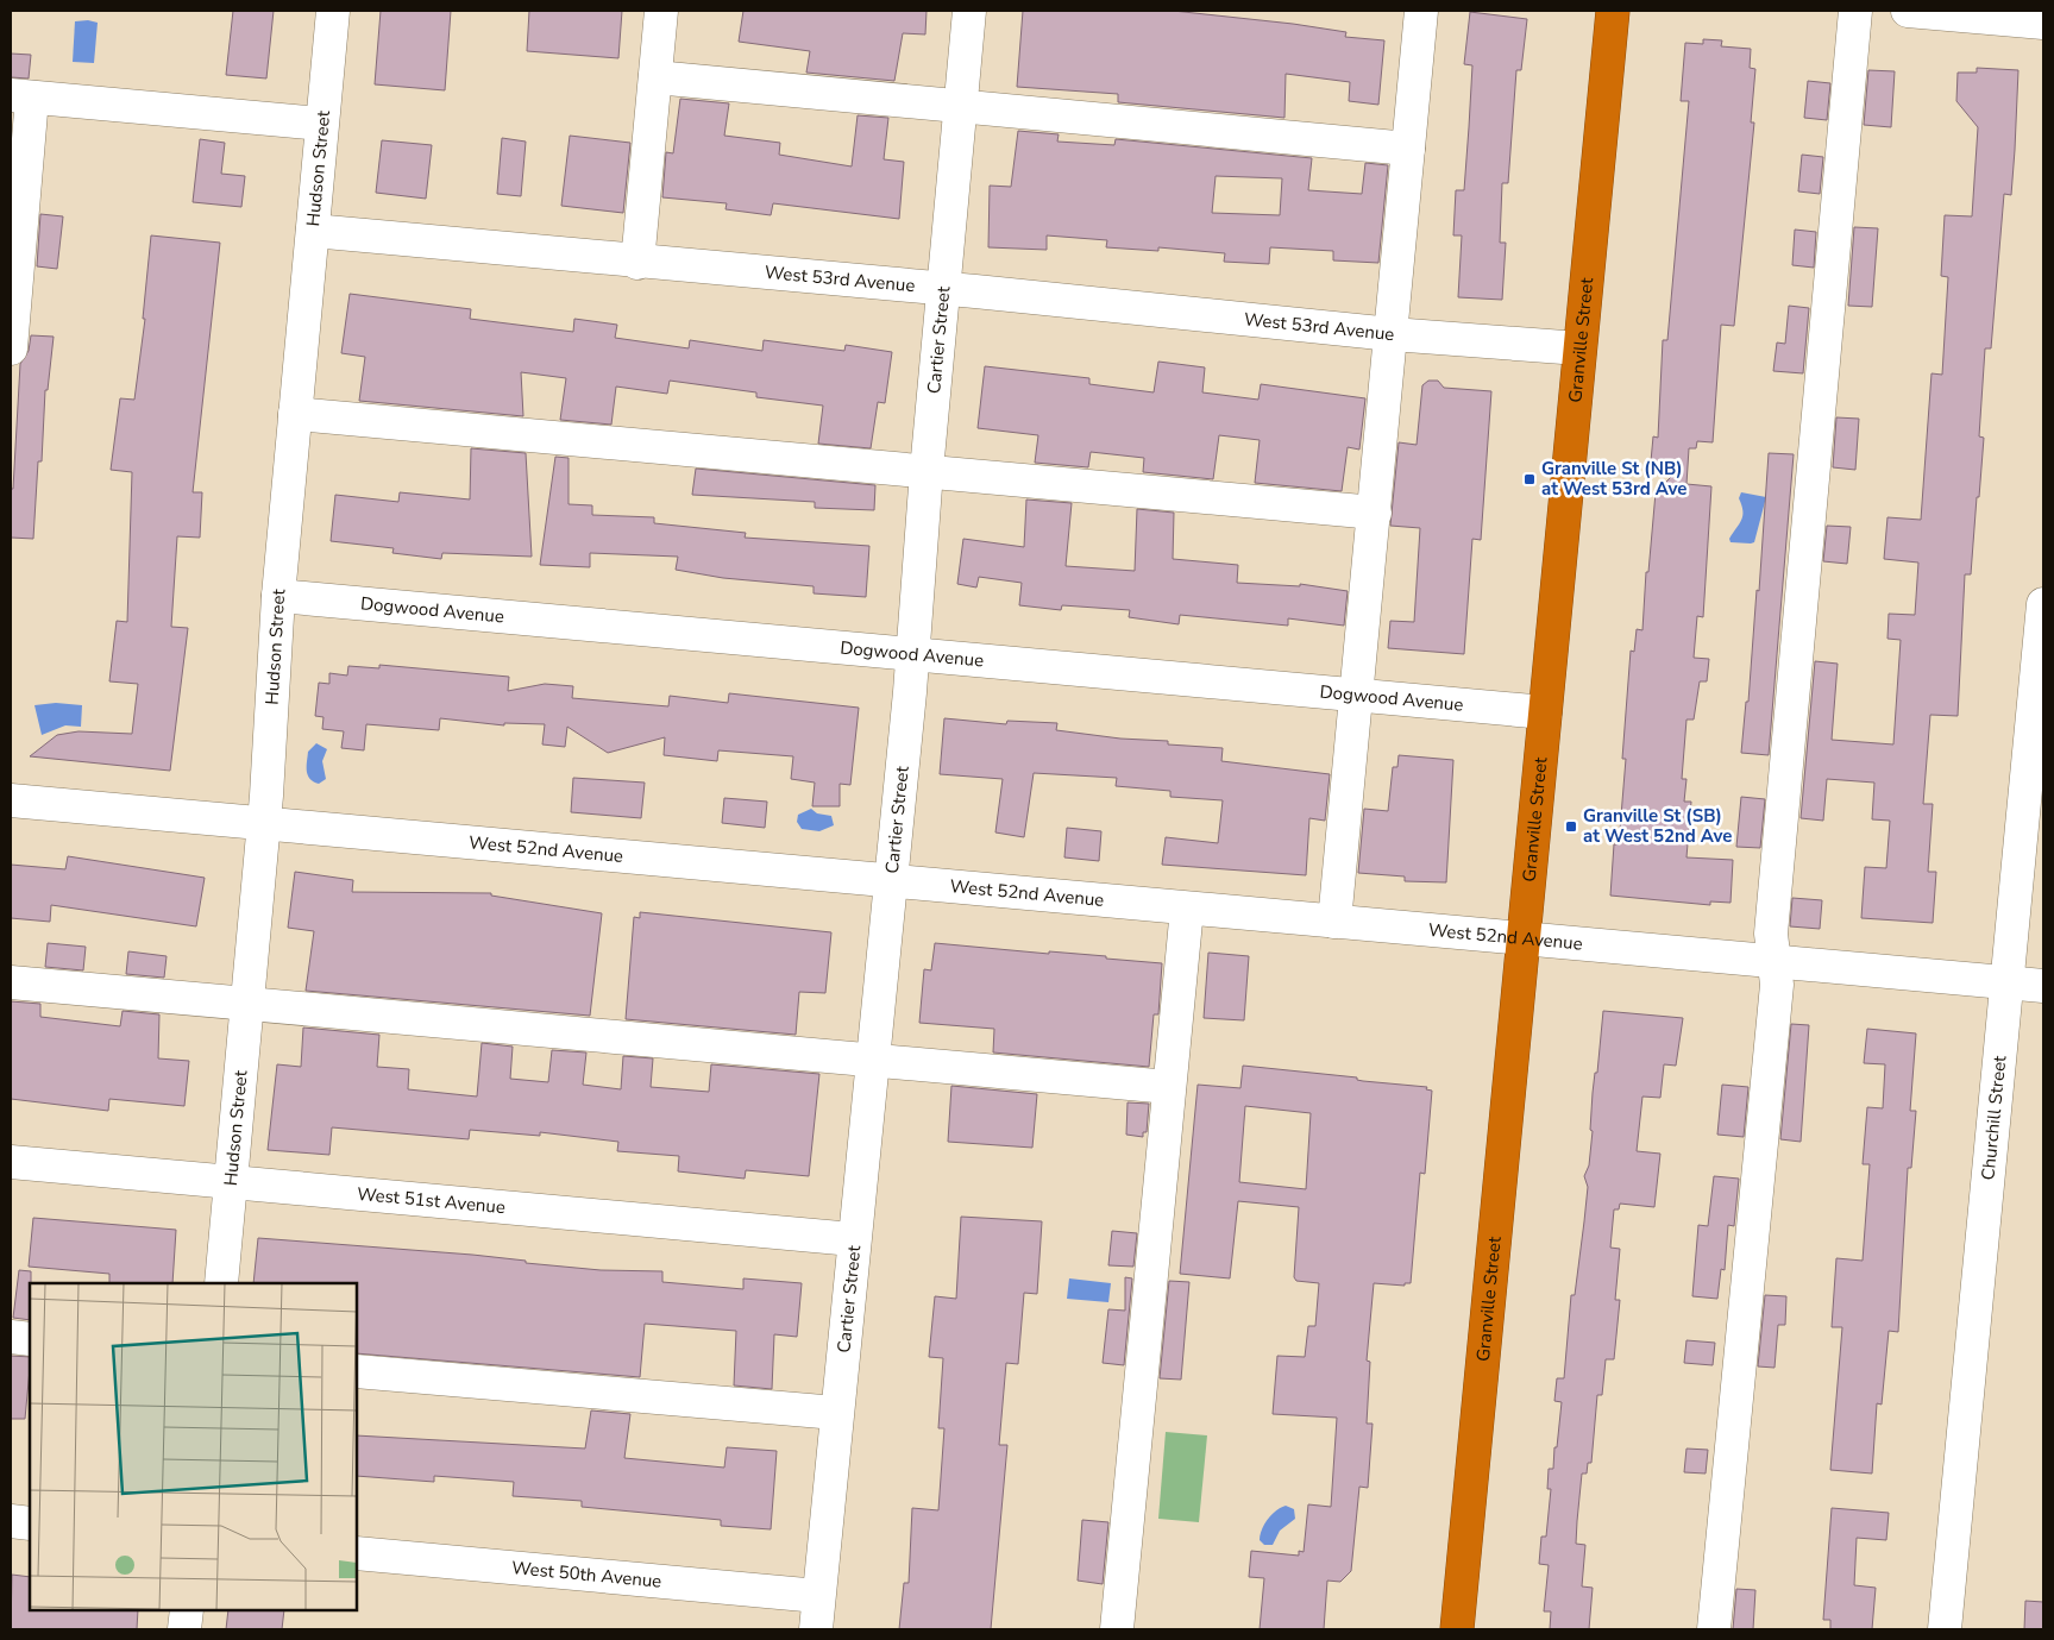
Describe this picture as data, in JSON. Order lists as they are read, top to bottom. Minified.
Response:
{"streets":{"highway":["Granville Street"],"street":["Hudson Street","West 53rd Avenue","Cartier Street","Dogwood Avenue","West 52nd Avenue","Churchill Street","West 51st Avenue","West 50th Avenue"]},"crossings":[["Hudson Street","West 53rd Avenue"],["Hudson Street","Dogwood Avenue"],["Hudson Street","West 52nd Avenue"],["Hudson Street","West 51st Avenue"],["West 53rd Avenue","Cartier Street"],["West 53rd Avenue","Granville Street"],["Cartier Street","Dogwood Avenue"],["Cartier Street","West 52nd Avenue"],["Cartier Street","West 51st Avenue"],["Cartier Street","West 50th Avenue"],["Granville Street","Dogwood Avenue"],["Granville Street","West 52nd Avenue"],["West 52nd Avenue","Churchill Street"]],"places":{"transit":["Granville St (NB) at West 53rd Ave","Granville St (SB) at West 52nd Ave"]}}
